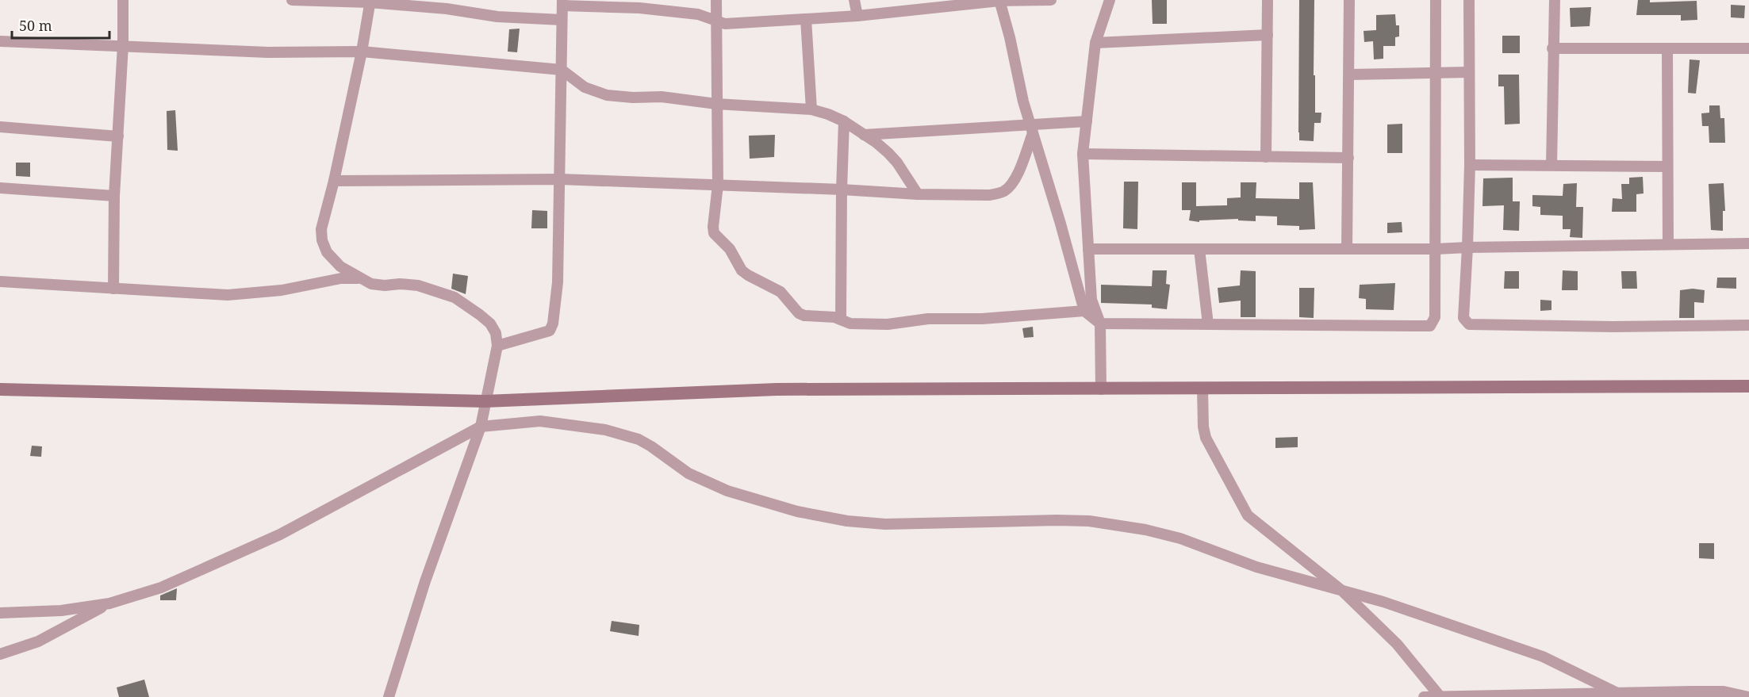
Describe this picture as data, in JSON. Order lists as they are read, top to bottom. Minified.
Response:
{"scale_bar":"50 m"}
